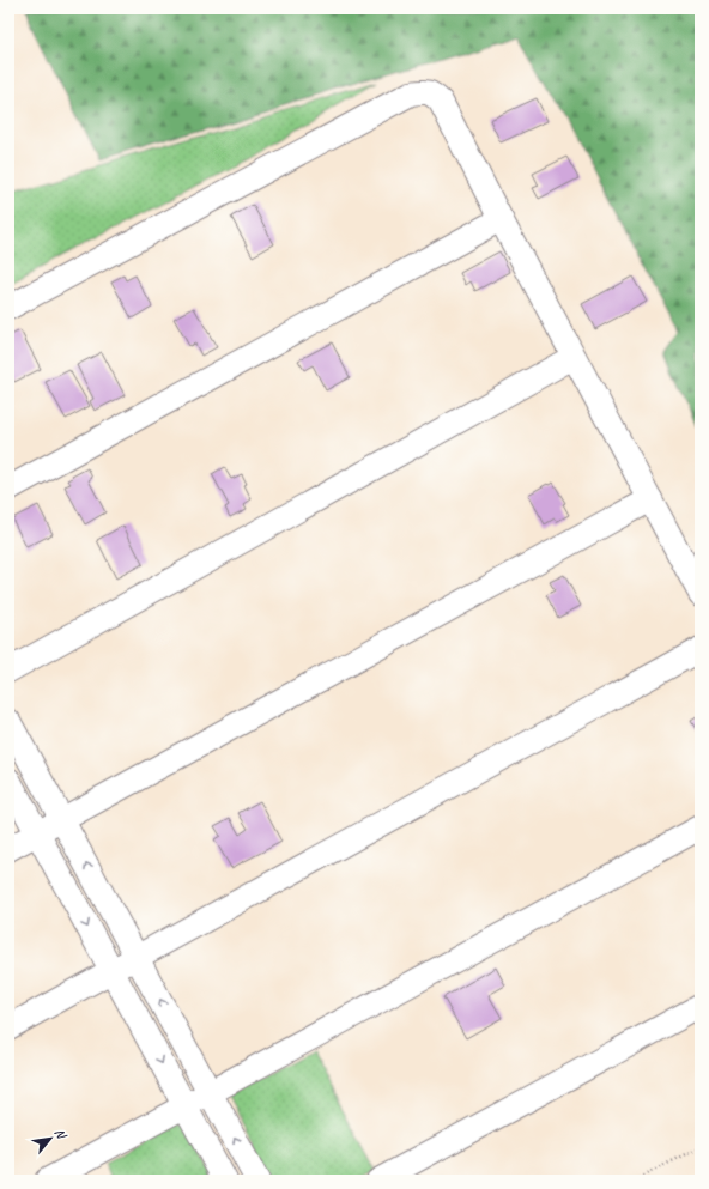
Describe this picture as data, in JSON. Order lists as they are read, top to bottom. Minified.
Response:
{"north":"top right"}
